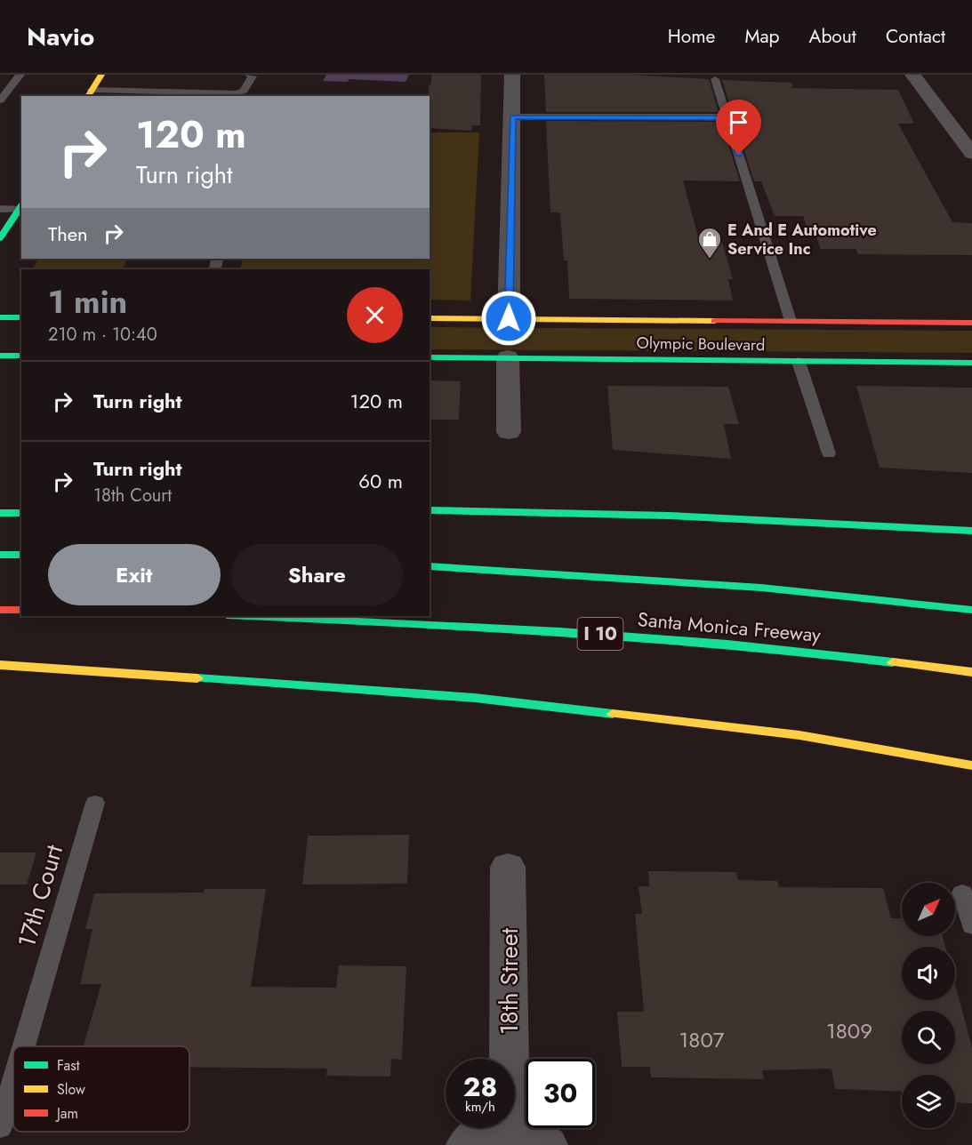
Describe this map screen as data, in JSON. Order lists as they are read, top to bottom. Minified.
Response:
{"streets":{"main road":["Olympic Boulevard","Santa Monica Freeway","I 10"],"street":["18th Street"],"lane":["17th Court"]},"places":{"shop":["E And E Automotive Service Inc"]},"house_numbers":["1809","1807"],"legend":["Fast","Slow","Jam"],"north":"top right","page":{"header":"Navio","nav":["Home","Map","About","Contact"],"turn":["120 m","Turn right"],"then":"Then","heading":["1 min","210 m · 10:40"],"list":[{"name":"Turn right","value":"120 m"},{"name":"Turn right","note":"18th Court","value":"60 m"}],"buttons":["Exit","Share"],"speed":"28 km/h","limit":"30"}}
